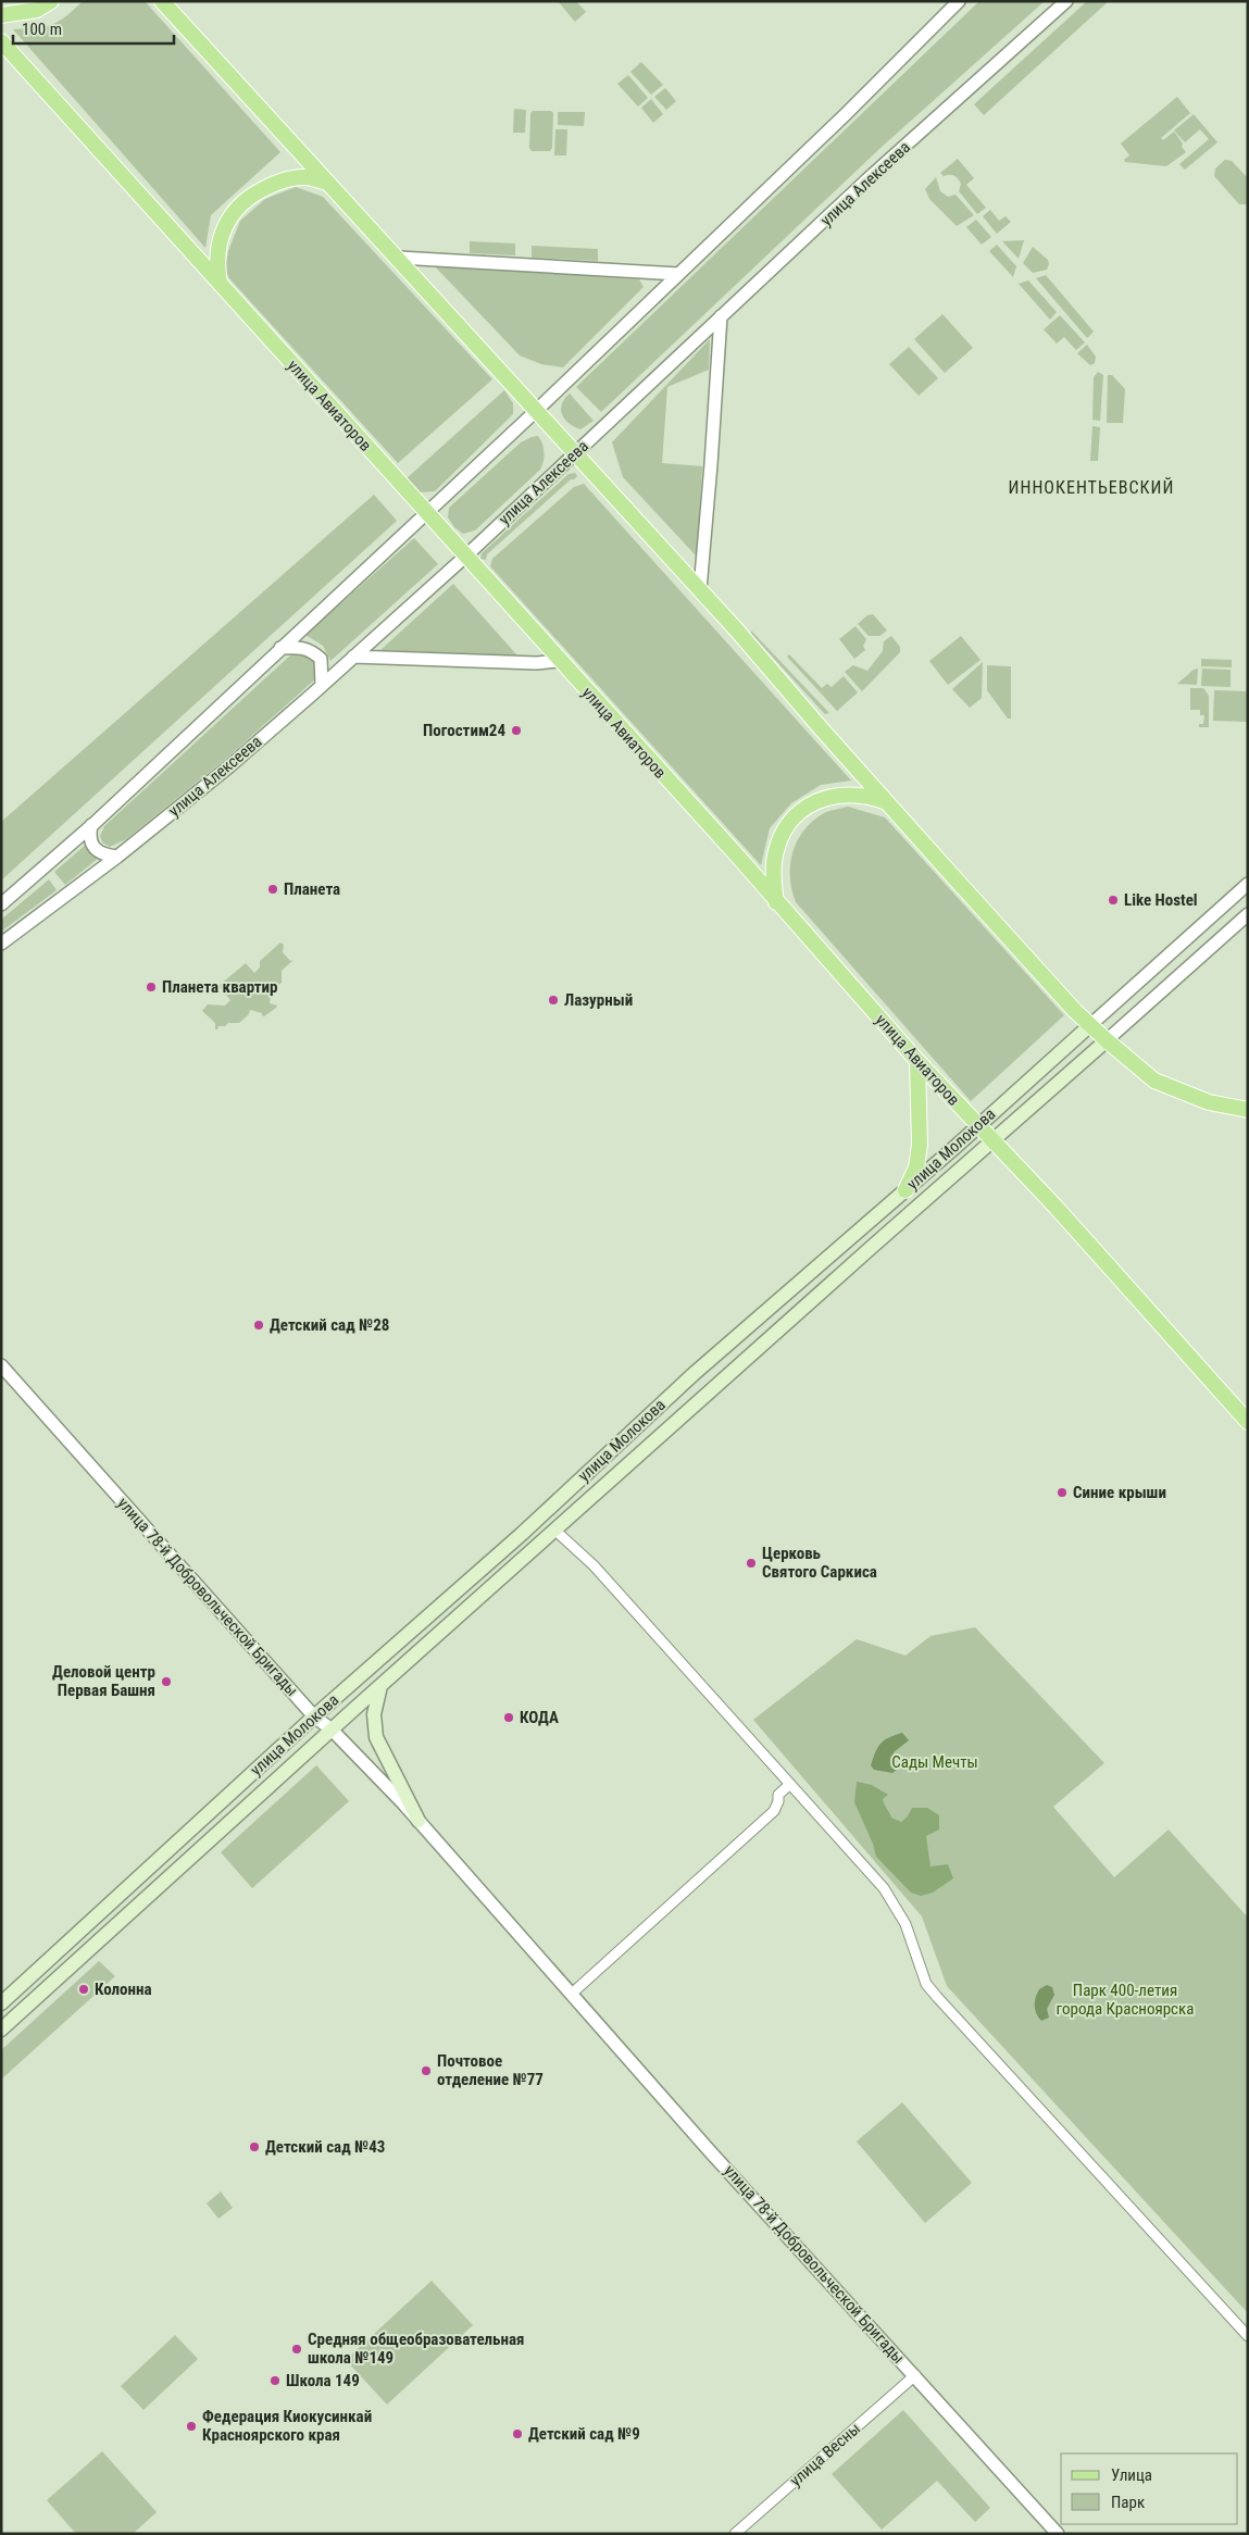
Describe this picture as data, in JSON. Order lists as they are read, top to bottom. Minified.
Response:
{"streets":{"main road":["улица Авиаторов","улица Молокова"],"street":["улица Алексеева","улица 78-й Добровольческой Бригады","улица Весны"]},"crossings":[["улица Алексеева","улица Авиаторов"],["улица Авиаторов","улица Молокова"],["улица Молокова","улица 78-й Добровольческой Бригады"],["улица 78-й Добровольческой Бригады","улица Весны"]],"districts":["ИННОКЕНТЬЕВСКИЙ"],"parks":["Сады Мечты","Парк 400-летия города Красноярска"],"places":["Погостим24","Планета","Like Hostel","Планета квартир","Лазурный","Детский сад №28","Синие крыши","Церковь Святого Саркиса","Деловой центр Первая Башня","КОДА","Колонна","Почтовое отделение №77","Детский сад №43","Средняя общеобразовательная школа №149","Школа 149","Федерация Киокусинкай Красноярского края","Детский сад №9"],"legend":["Улица","Парк"],"scale_bar":"100 m"}
